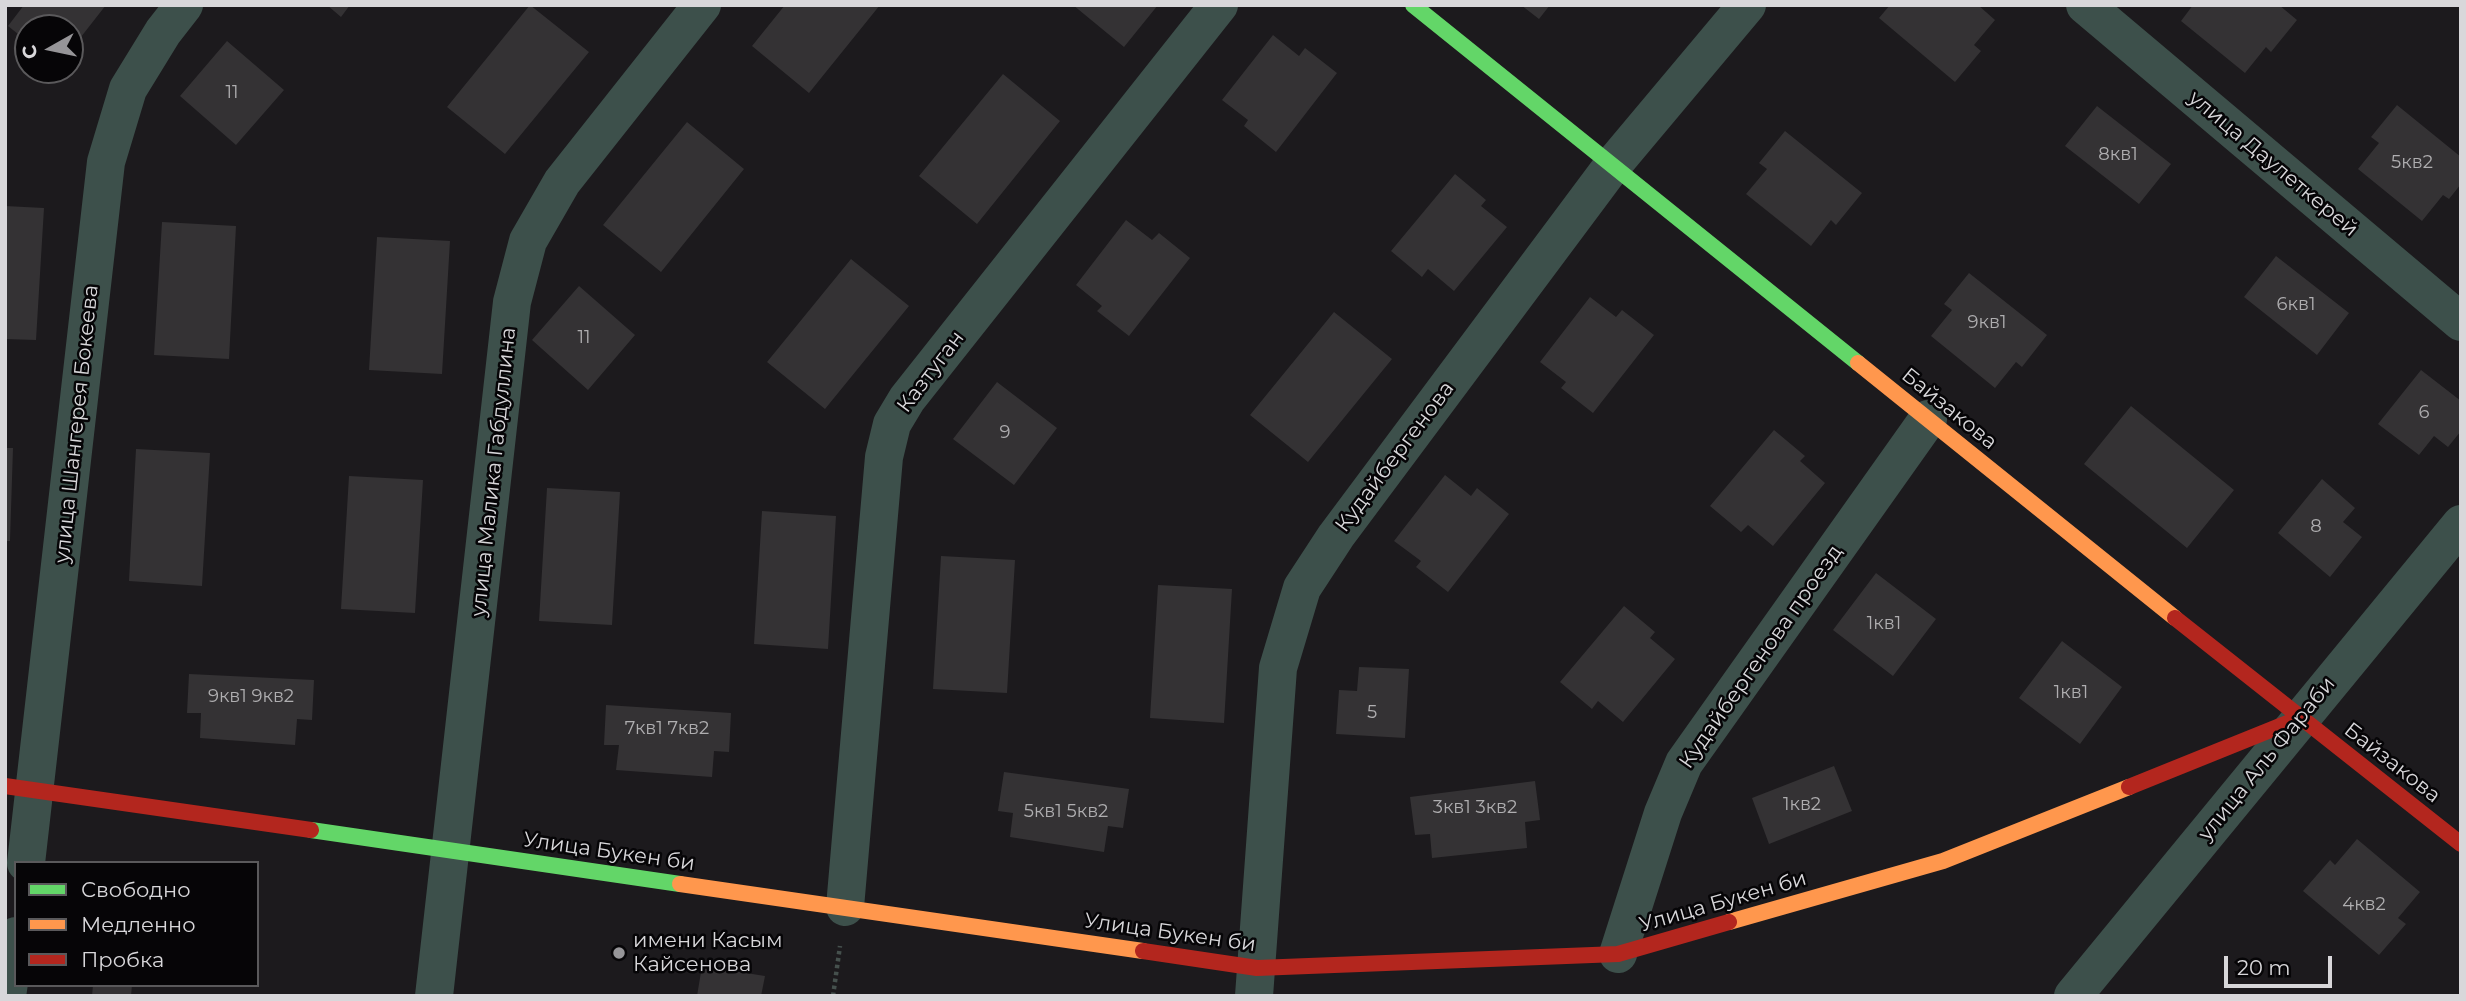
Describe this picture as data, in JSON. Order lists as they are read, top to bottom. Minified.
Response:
{"streets":{"street":["улица Даулеткерей","Казтуган","Байзакова","улица Шангерея Бокеева","Кудайбергенова","улица Малика Габдуллина","Кудайбергенова проезд","улица Аль Фараби","Улица Букен би"]},"crossings":[["Казтуган","Улица Букен би"],["Байзакова","Кудайбергенова"],["Байзакова","Кудайбергенова проезд"],["Байзакова","улица Аль Фараби"],["Байзакова","Улица Букен би"],["улица Шангерея Бокеева","Улица Букен би"],["Кудайбергенова","Улица Букен би"],["улица Малика Габдуллина","Улица Букен би"],["Кудайбергенова проезд","Улица Букен би"],["улица Аль Фараби","Улица Букен би"]],"places":["имени Касым Кайсенова"],"house_numbers":["11","8кв1","5кв2","6кв1","9кв1","11","6","9","8","1кв1","1кв1","9кв1 9кв2","5","7кв1 7кв2","1кв2","3кв1 3кв2","5кв1 5кв2","4кв2"],"legend":["Свободно","Медленно","Пробка"],"scale_bar":"20 m","north":"left"}
